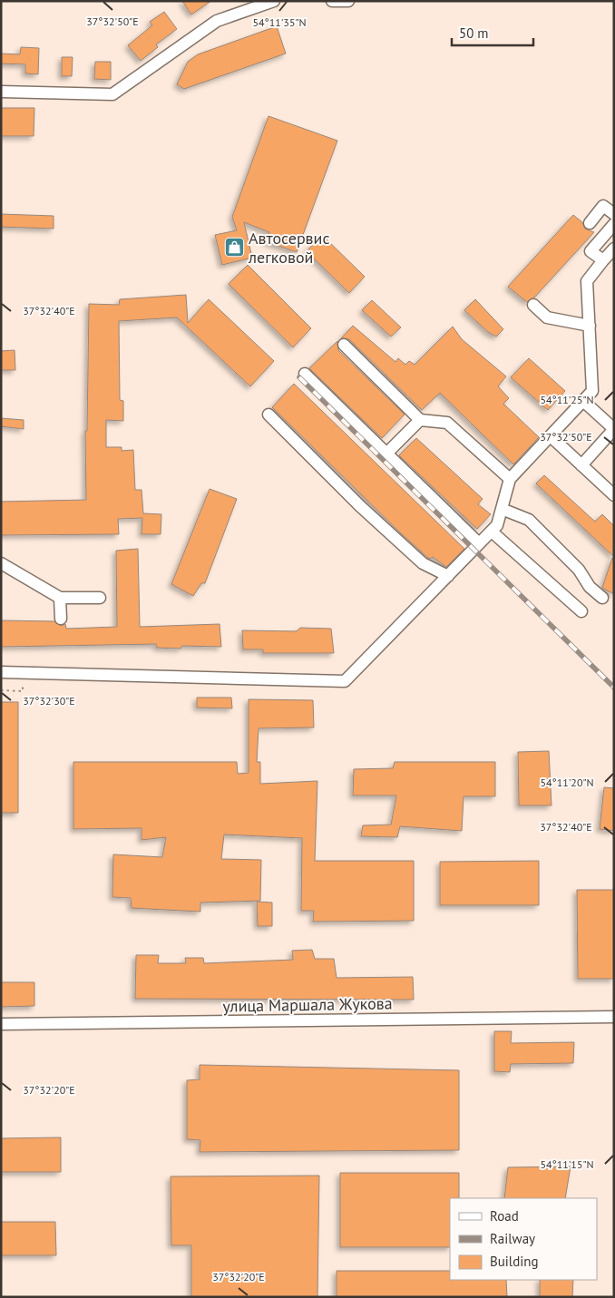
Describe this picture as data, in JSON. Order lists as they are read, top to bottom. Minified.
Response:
{"streets":{"street":["улица Маршала Жукова"]},"places":{"shop":["Автосервис легковой"]},"legend":["Road","Railway","Building"],"scale_bar":"50 m","coordinates":["37°32'50\"E","54°11'35\"N","37°32'40\"E","54°11'25\"N","37°32'30\"E","54°11'20\"N","37°32'20\"E","54°11'15\"N"]}
